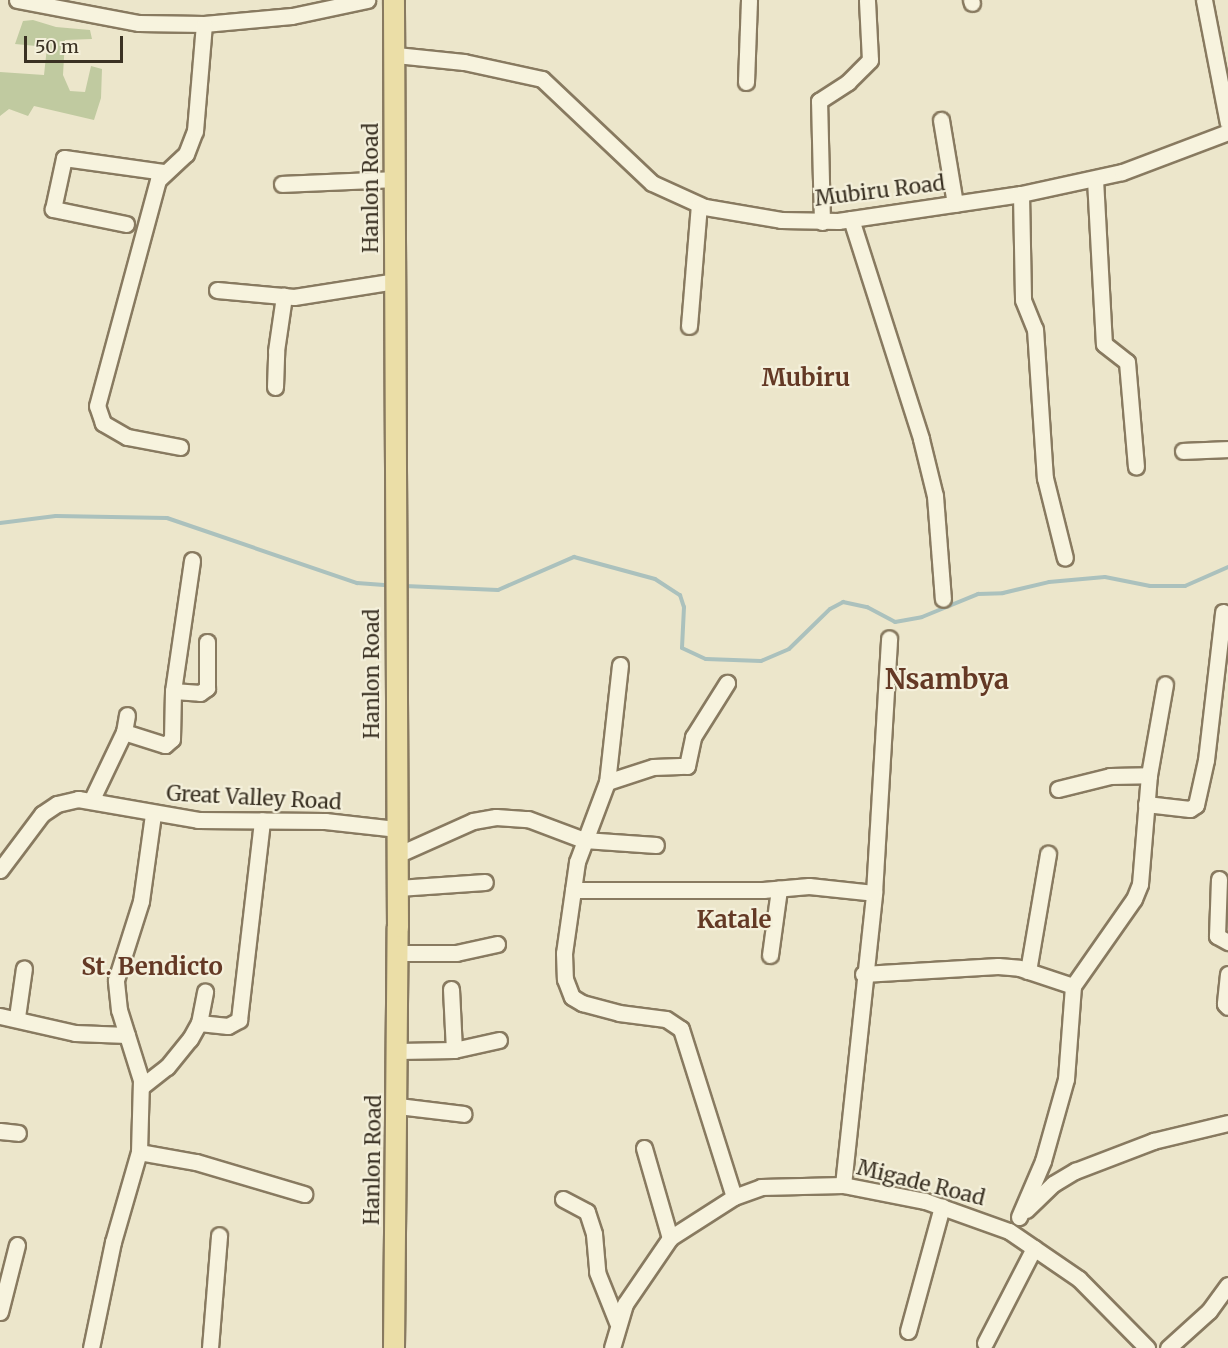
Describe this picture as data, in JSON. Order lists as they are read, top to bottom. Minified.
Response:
{"streets":{"main road":["Hanlon Road"],"street":["Mubiru Road","Great Valley Road","Migade Road"]},"crossings":[["Hanlon Road","Mubiru Road"],["Hanlon Road","Great Valley Road"]],"districts":["Mubiru","Nsambya","Katale","St. Bendicto"],"scale_bar":"50 m"}
